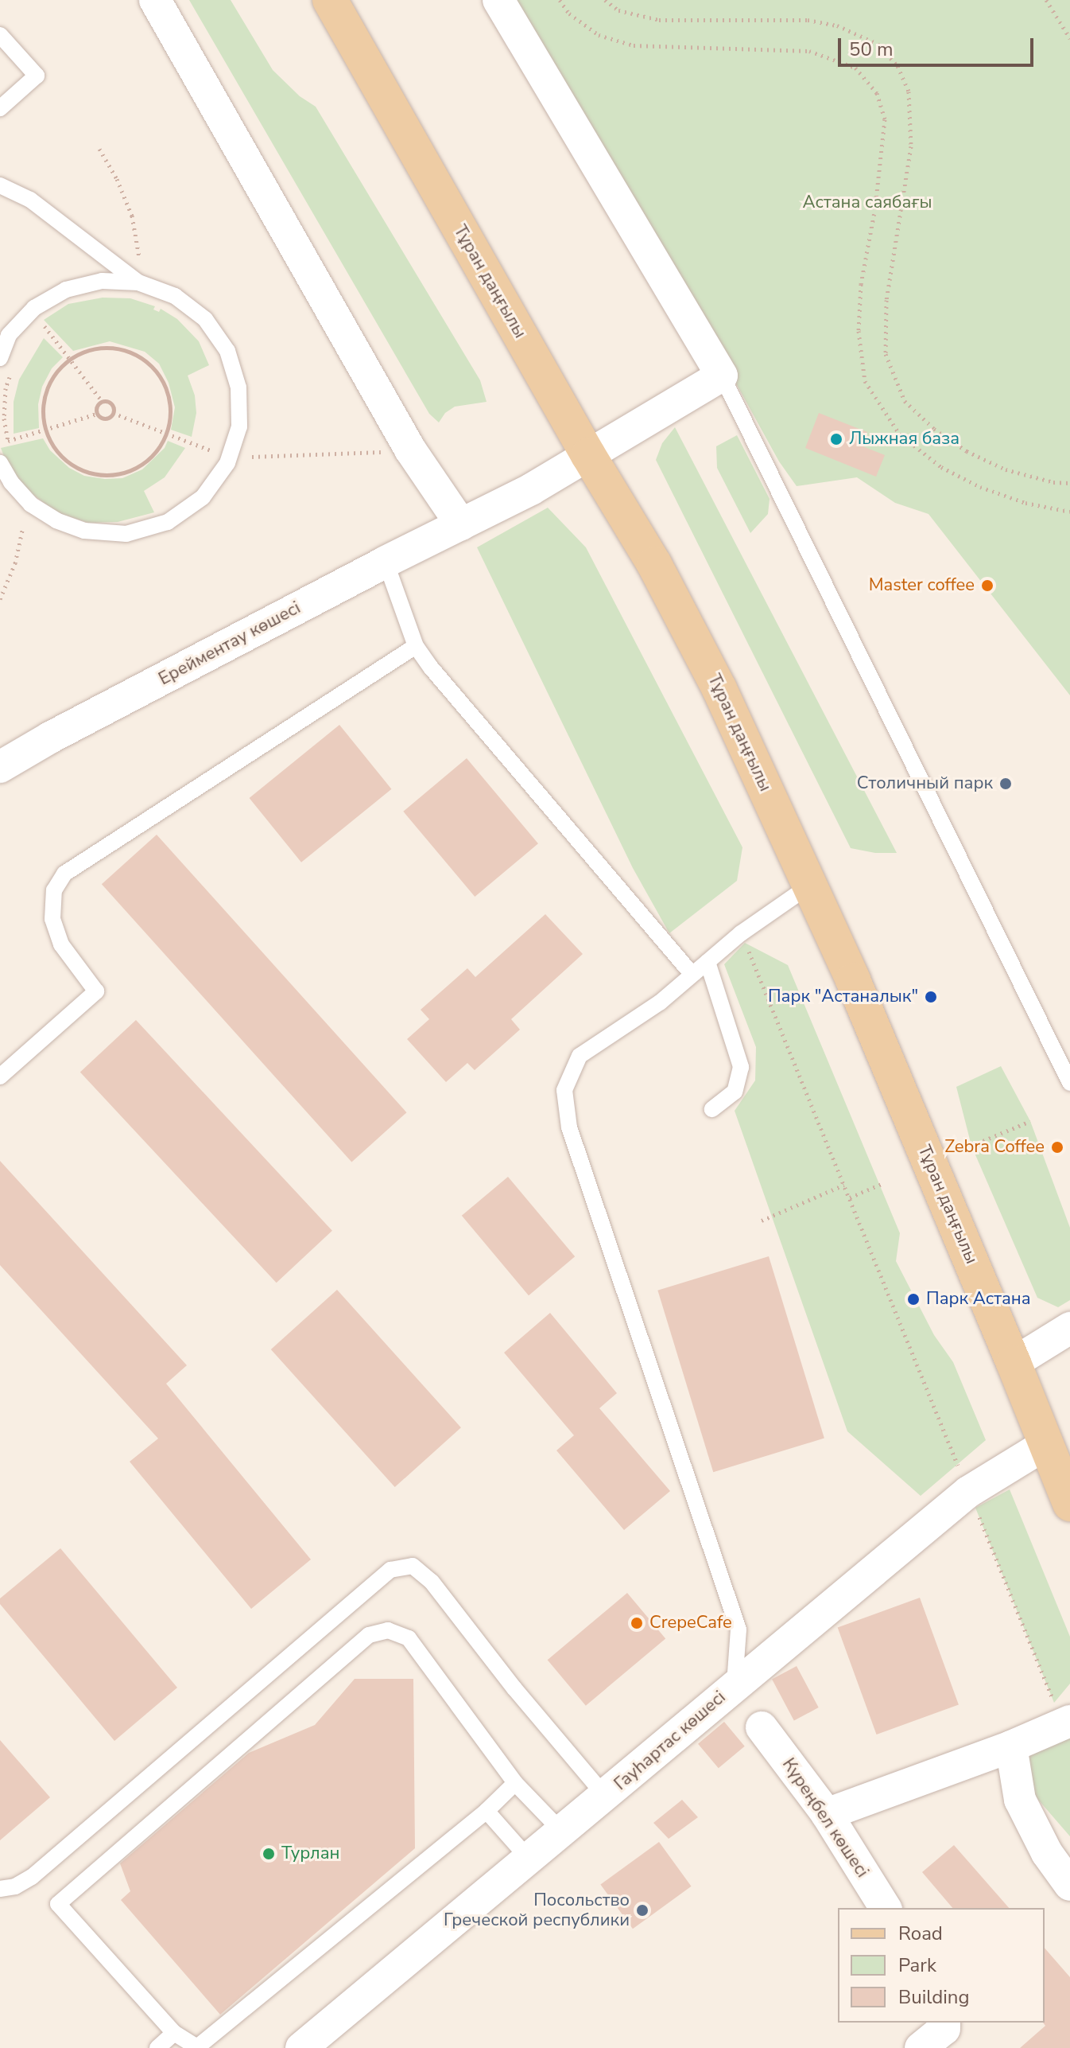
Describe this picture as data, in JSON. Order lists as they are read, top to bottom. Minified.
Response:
{"streets":{"main road":["Тұран даңғылы"],"street":["Ерейментау көшесі","Гауhартас көшесі","Күреңбел көшесі"]},"crossings":[["Тұран даңғылы","Ерейментау көшесі"],["Тұран даңғылы","Гауhартас көшесі"]],"parks":["Астана саябағы"],"places":["Лыжная база","Master coffee","Столичный парк","Парк \"Астаналык\"","Zebra Coffee","Парк Астана","CrepeCafe","Турлан","Посольство Греческой республики"],"legend":["Road","Park","Building"],"scale_bar":"50 m"}
